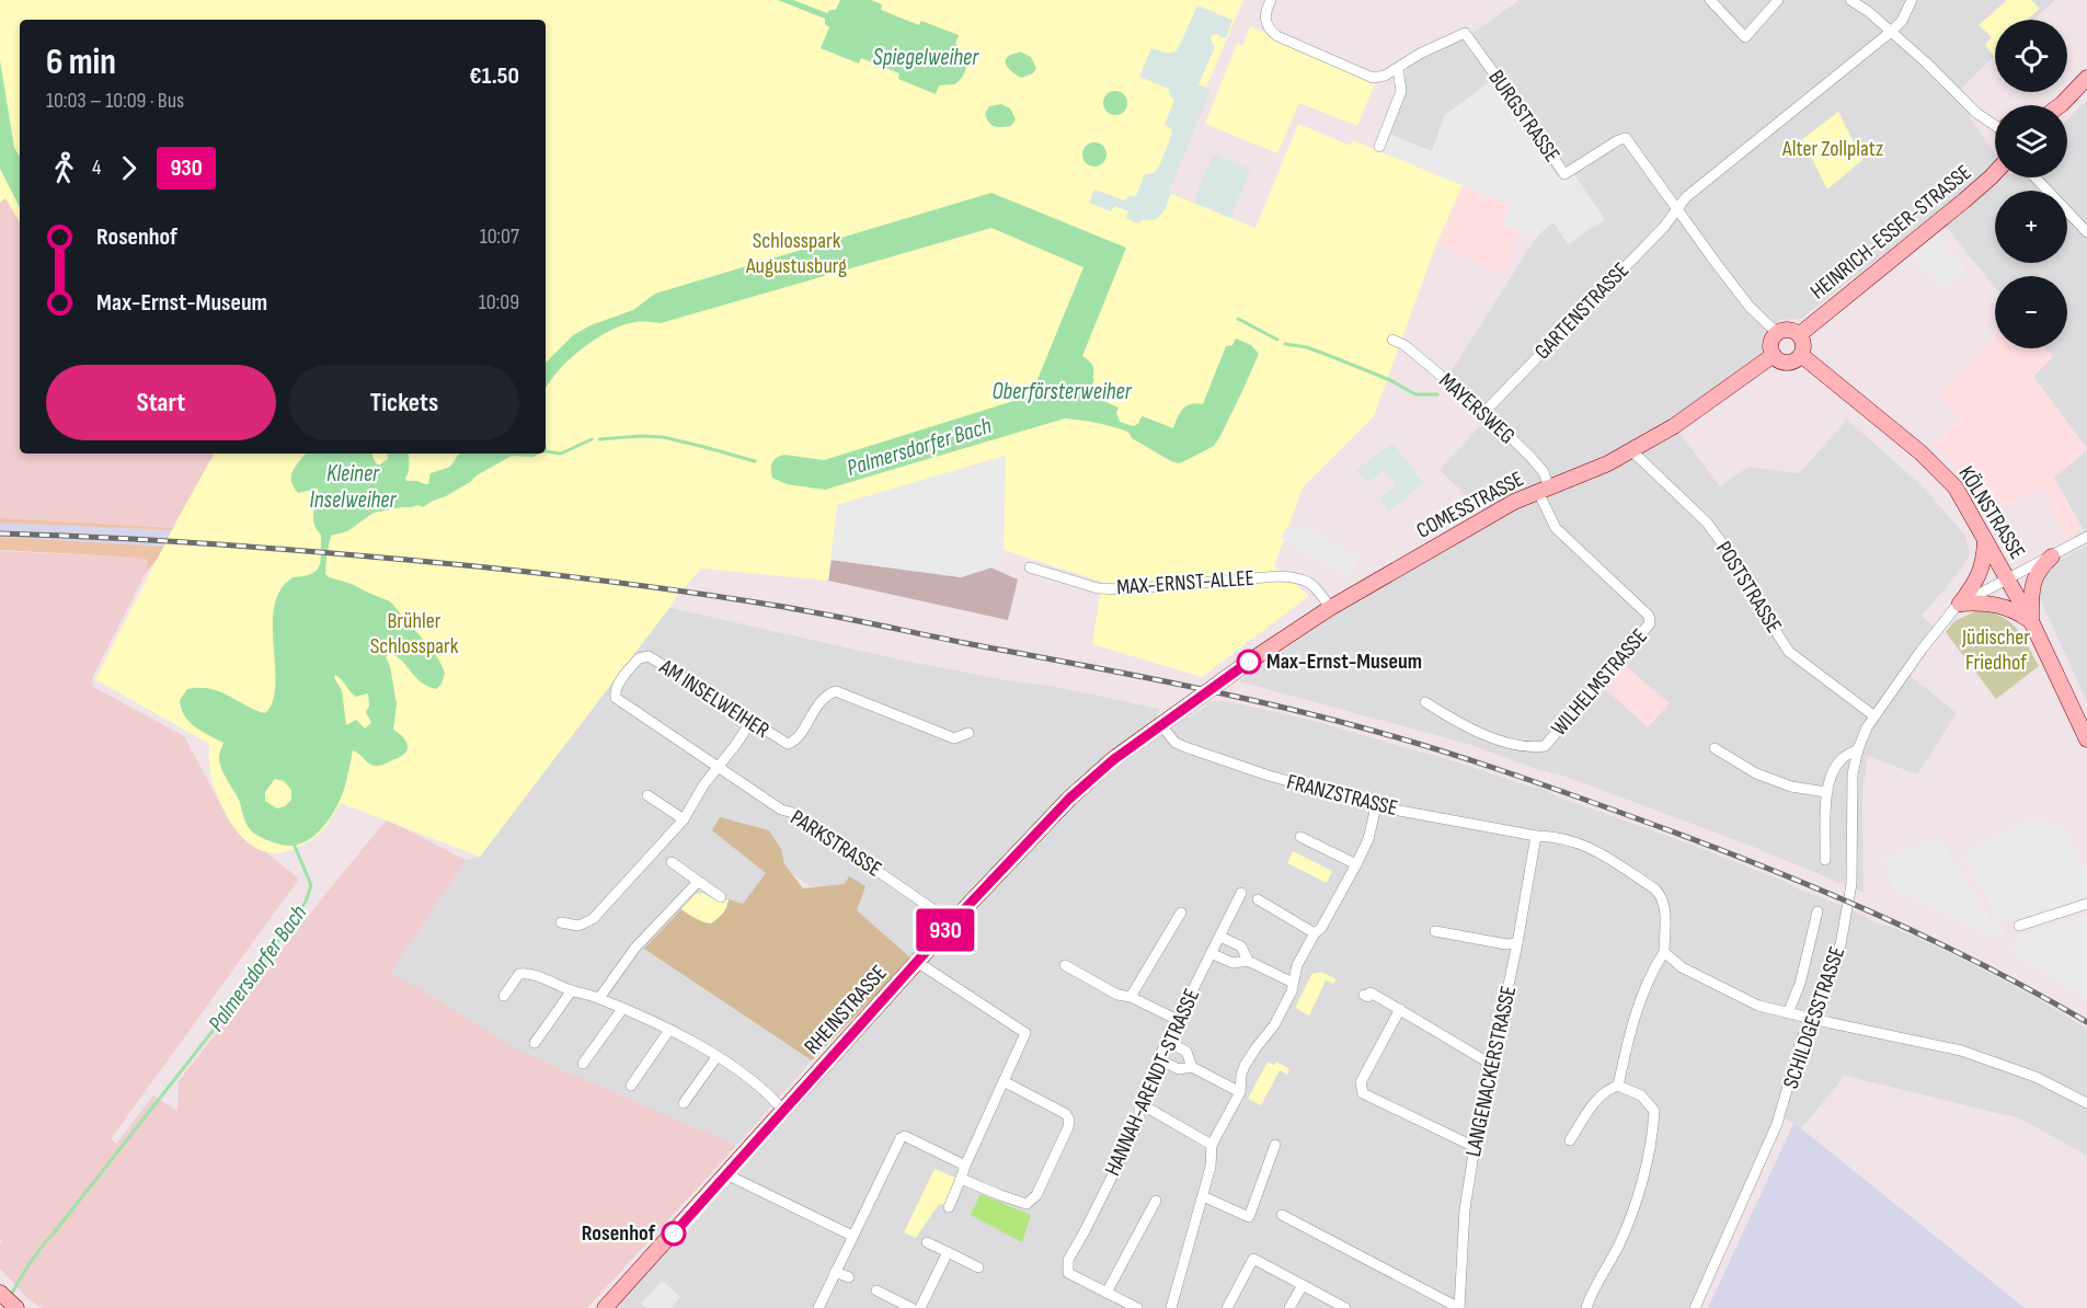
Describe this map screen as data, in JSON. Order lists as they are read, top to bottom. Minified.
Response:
{"streets":{"main road":["HEINRICH-ESSER-STRASSE","COMESSTRASSE","KÖLNSTRASSE","RHEINSTRASSE"],"street":["BURGSTRASSE","GARTENSTRASSE","MAYERSWEG","MAX-ERNST-ALLEE","POSTSTRASSE","WILHELMSTRASSE","AM INSELWEIHER","FRANZSTRASSE","PARKSTRASSE","SCHILDGESSTRASSE","LANGENACKERSTRASSE","HANNAH-ARENDT-STRASSE"]},"crossings":[["BURGSTRASSE","GARTENSTRASSE"],["HEINRICH-ESSER-STRASSE","COMESSTRASSE"],["HEINRICH-ESSER-STRASSE","KÖLNSTRASSE"],["GARTENSTRASSE","MAYERSWEG"],["MAYERSWEG","COMESSTRASSE"],["MAYERSWEG","WILHELMSTRASSE"],["COMESSTRASSE","KÖLNSTRASSE"],["COMESSTRASSE","MAX-ERNST-ALLEE"],["COMESSTRASSE","POSTSTRASSE"],["COMESSTRASSE","WILHELMSTRASSE"],["COMESSTRASSE","RHEINSTRASSE"],["KÖLNSTRASSE","SCHILDGESSTRASSE"],["POSTSTRASSE","SCHILDGESSTRASSE"],["AM INSELWEIHER","PARKSTRASSE"],["FRANZSTRASSE","RHEINSTRASSE"],["FRANZSTRASSE","LANGENACKERSTRASSE"],["PARKSTRASSE","RHEINSTRASSE"]],"water":["Spiegelweiher","Oberförsterweiher","Palmersdorfer Bach","Kleiner Inselweiher"],"parks":["Alter Zollplatz","Schlosspark Augustusburg","Brühler Schlosspark","Jüdischer Friedhof"],"places":["Max-Ernst-Museum","Rosenhof"],"lines":["bus line 930"],"page":{"on_map":"930","map_buttons":["+","−"],"heading":["6 min","10:03 – 10:09 · Bus","€1.50"],"legs":["4","930"],"list":[{"name":"Rosenhof","value":"10:07"},{"name":"Max-Ernst-Museum","value":"10:09"}],"buttons":["Start","Tickets"]}}
